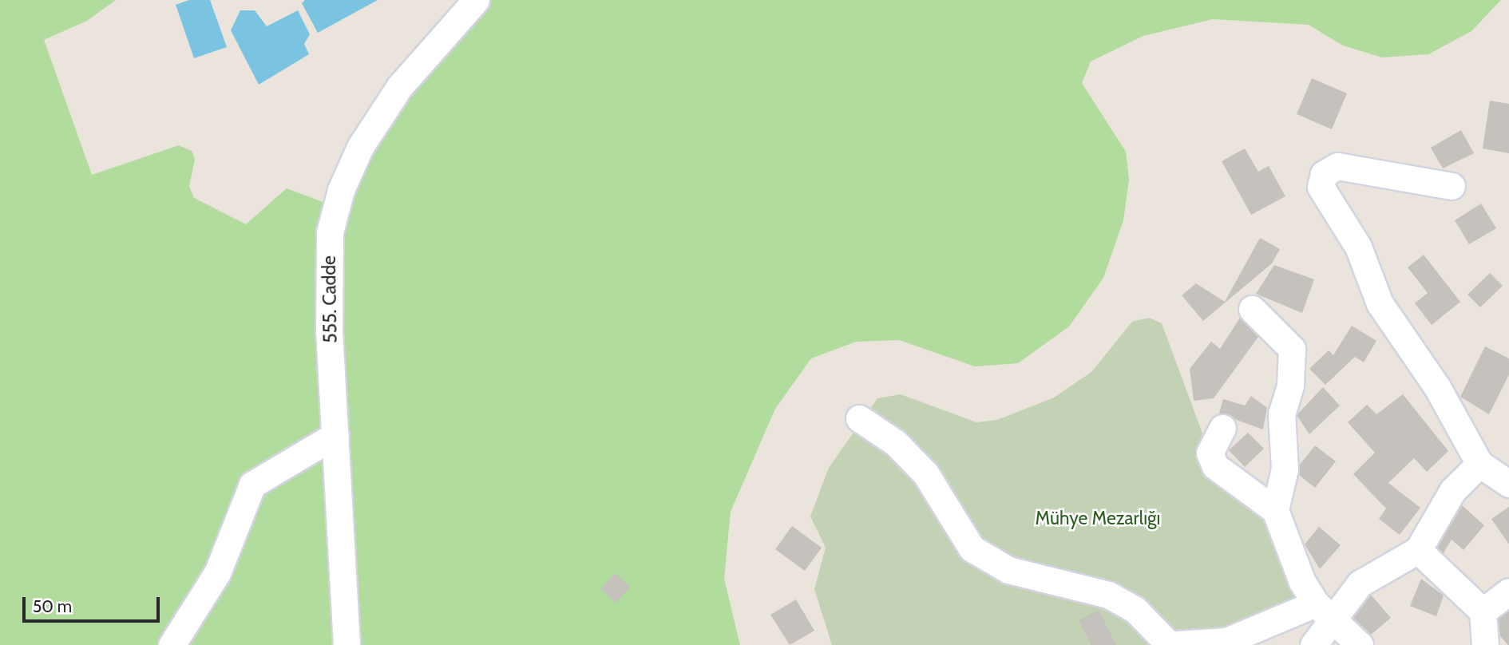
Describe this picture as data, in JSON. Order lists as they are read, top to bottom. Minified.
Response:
{"streets":{"street":["555. Cadde"]},"parks":["Mühye Mezarlığı"],"scale_bar":"50 m"}
